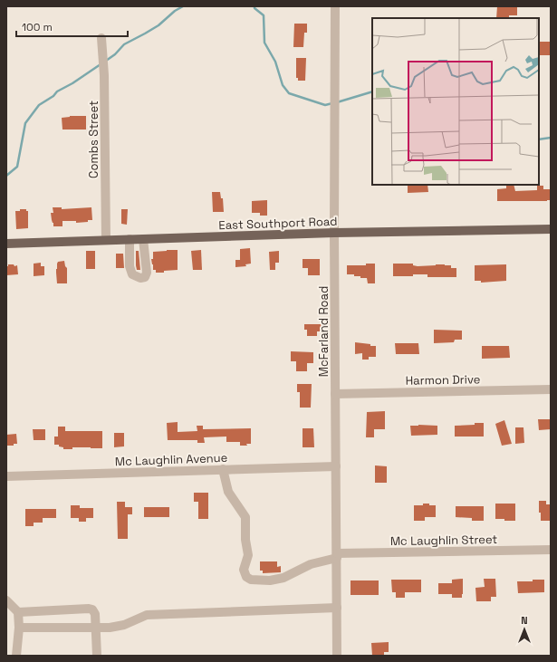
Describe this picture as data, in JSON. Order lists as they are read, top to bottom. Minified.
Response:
{"streets":{"main road":["East Southport Road"],"street":["Combs Street","McFarland Road","Harmon Drive","Mc Laughlin Avenue","Mc Laughlin Street"]},"crossings":[["Combs Street","East Southport Road"],["East Southport Road","McFarland Road"],["McFarland Road","Harmon Drive"],["McFarland Road","Mc Laughlin Avenue"],["McFarland Road","Mc Laughlin Street"],["Mc Laughlin Avenue","Mc Laughlin Street"]],"scale_bar":"100 m","north":"top"}
